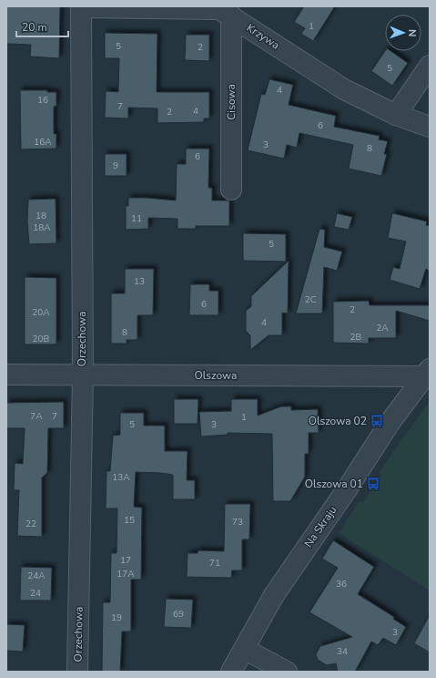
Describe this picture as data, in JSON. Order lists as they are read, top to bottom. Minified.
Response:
{"streets":{"street":["Krzywa","Cisowa","Orzechowa","Olszowa","Na Skraju"]},"crossings":[["Krzywa","Cisowa"],["Orzechowa","Olszowa"],["Olszowa","Na Skraju"]],"places":{"bus stop":["Olszowa 02","Olszowa 01"]},"house_numbers":["1","5","2","5","4","16","7","4","2","6","16A","3","8","6","9","18","11","18A","5","13","2C","6","2","20A","4","2A","8","2B","20B","7A","7","1","5","3","13A","15","73","22","17","71","17A","24A","36","24","69","19","3","34"],"scale_bar":"20 m","north":"right"}
